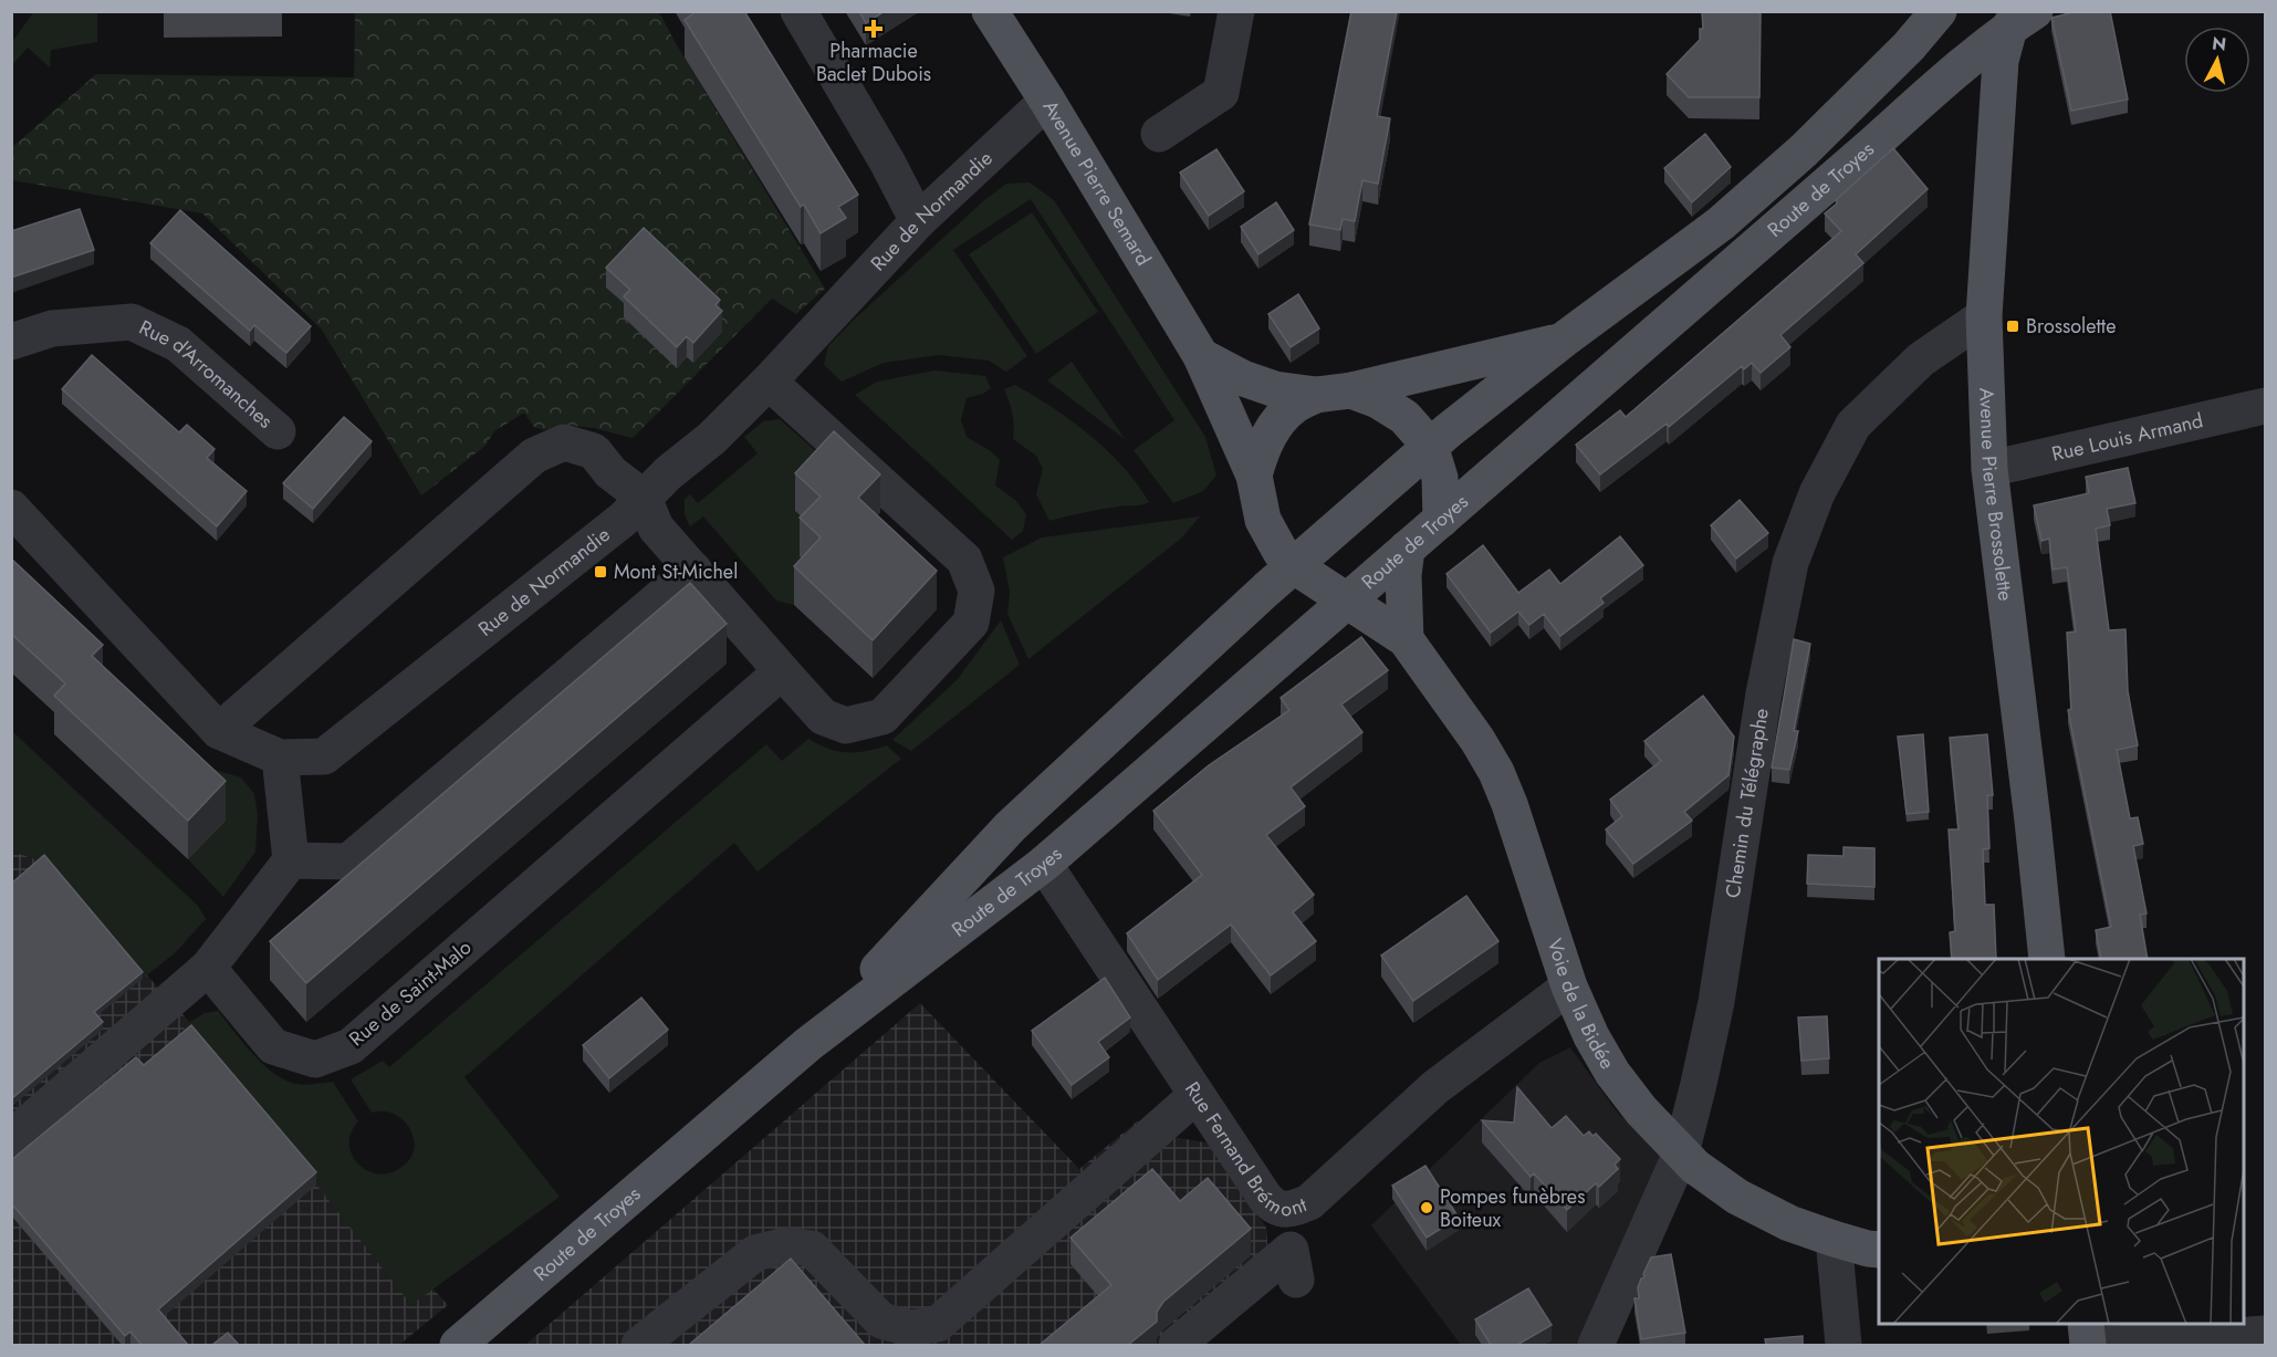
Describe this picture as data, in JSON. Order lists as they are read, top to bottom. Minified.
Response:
{"streets":{"main road":["Avenue Pierre Semard","Route de Troyes","Avenue Pierre Brossolette","Voie de la Bidée"],"street":["Rue de Normandie","Rue d'Arromanches","Rue Louis Armand","Chemin du Télégraphe","Rue de Saint-Malo","Rue Fernand Brémont"]},"crossings":[["Avenue Pierre Semard","Route de Troyes"],["Avenue Pierre Semard","Rue de Normandie"],["Avenue Pierre Semard","Voie de la Bidée"],["Route de Troyes","Avenue Pierre Brossolette"],["Route de Troyes","Voie de la Bidée"],["Route de Troyes","Rue Fernand Brémont"],["Rue Louis Armand","Avenue Pierre Brossolette"],["Avenue Pierre Brossolette","Chemin du Télégraphe"],["Chemin du Télégraphe","Voie de la Bidée"],["Voie de la Bidée","Rue Fernand Brémont"]],"places":{"health":["Pharmacie Baclet Dubois"],"transit":["Brossolette","Mont St-Michel"],"other":["Pompes funèbres Boiteux"]},"north":"top"}
